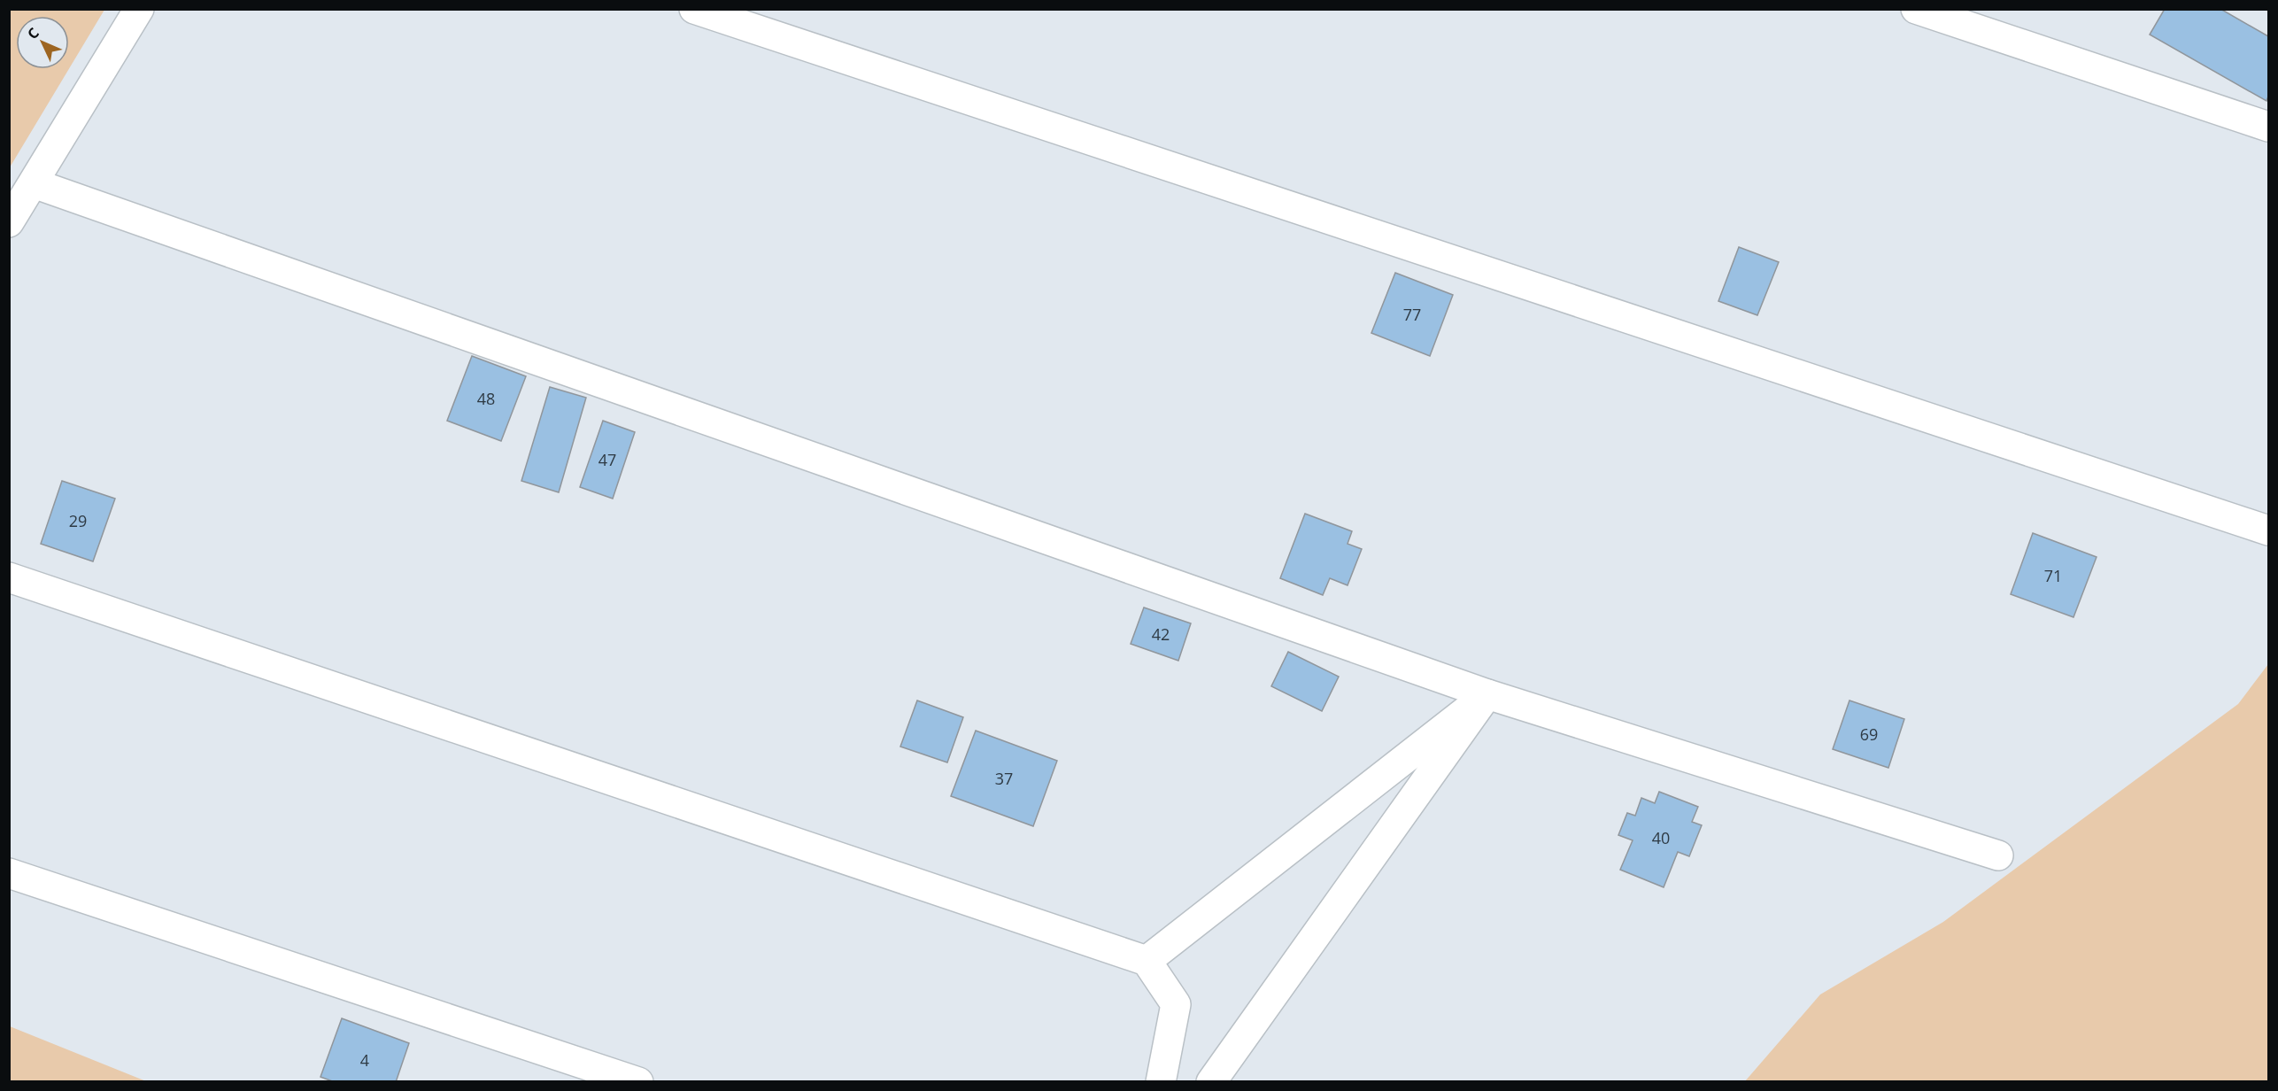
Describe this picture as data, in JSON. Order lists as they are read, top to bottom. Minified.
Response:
{"house_numbers":["77","48","47","29","71","42","69","37","40","4"],"north":"top left"}
